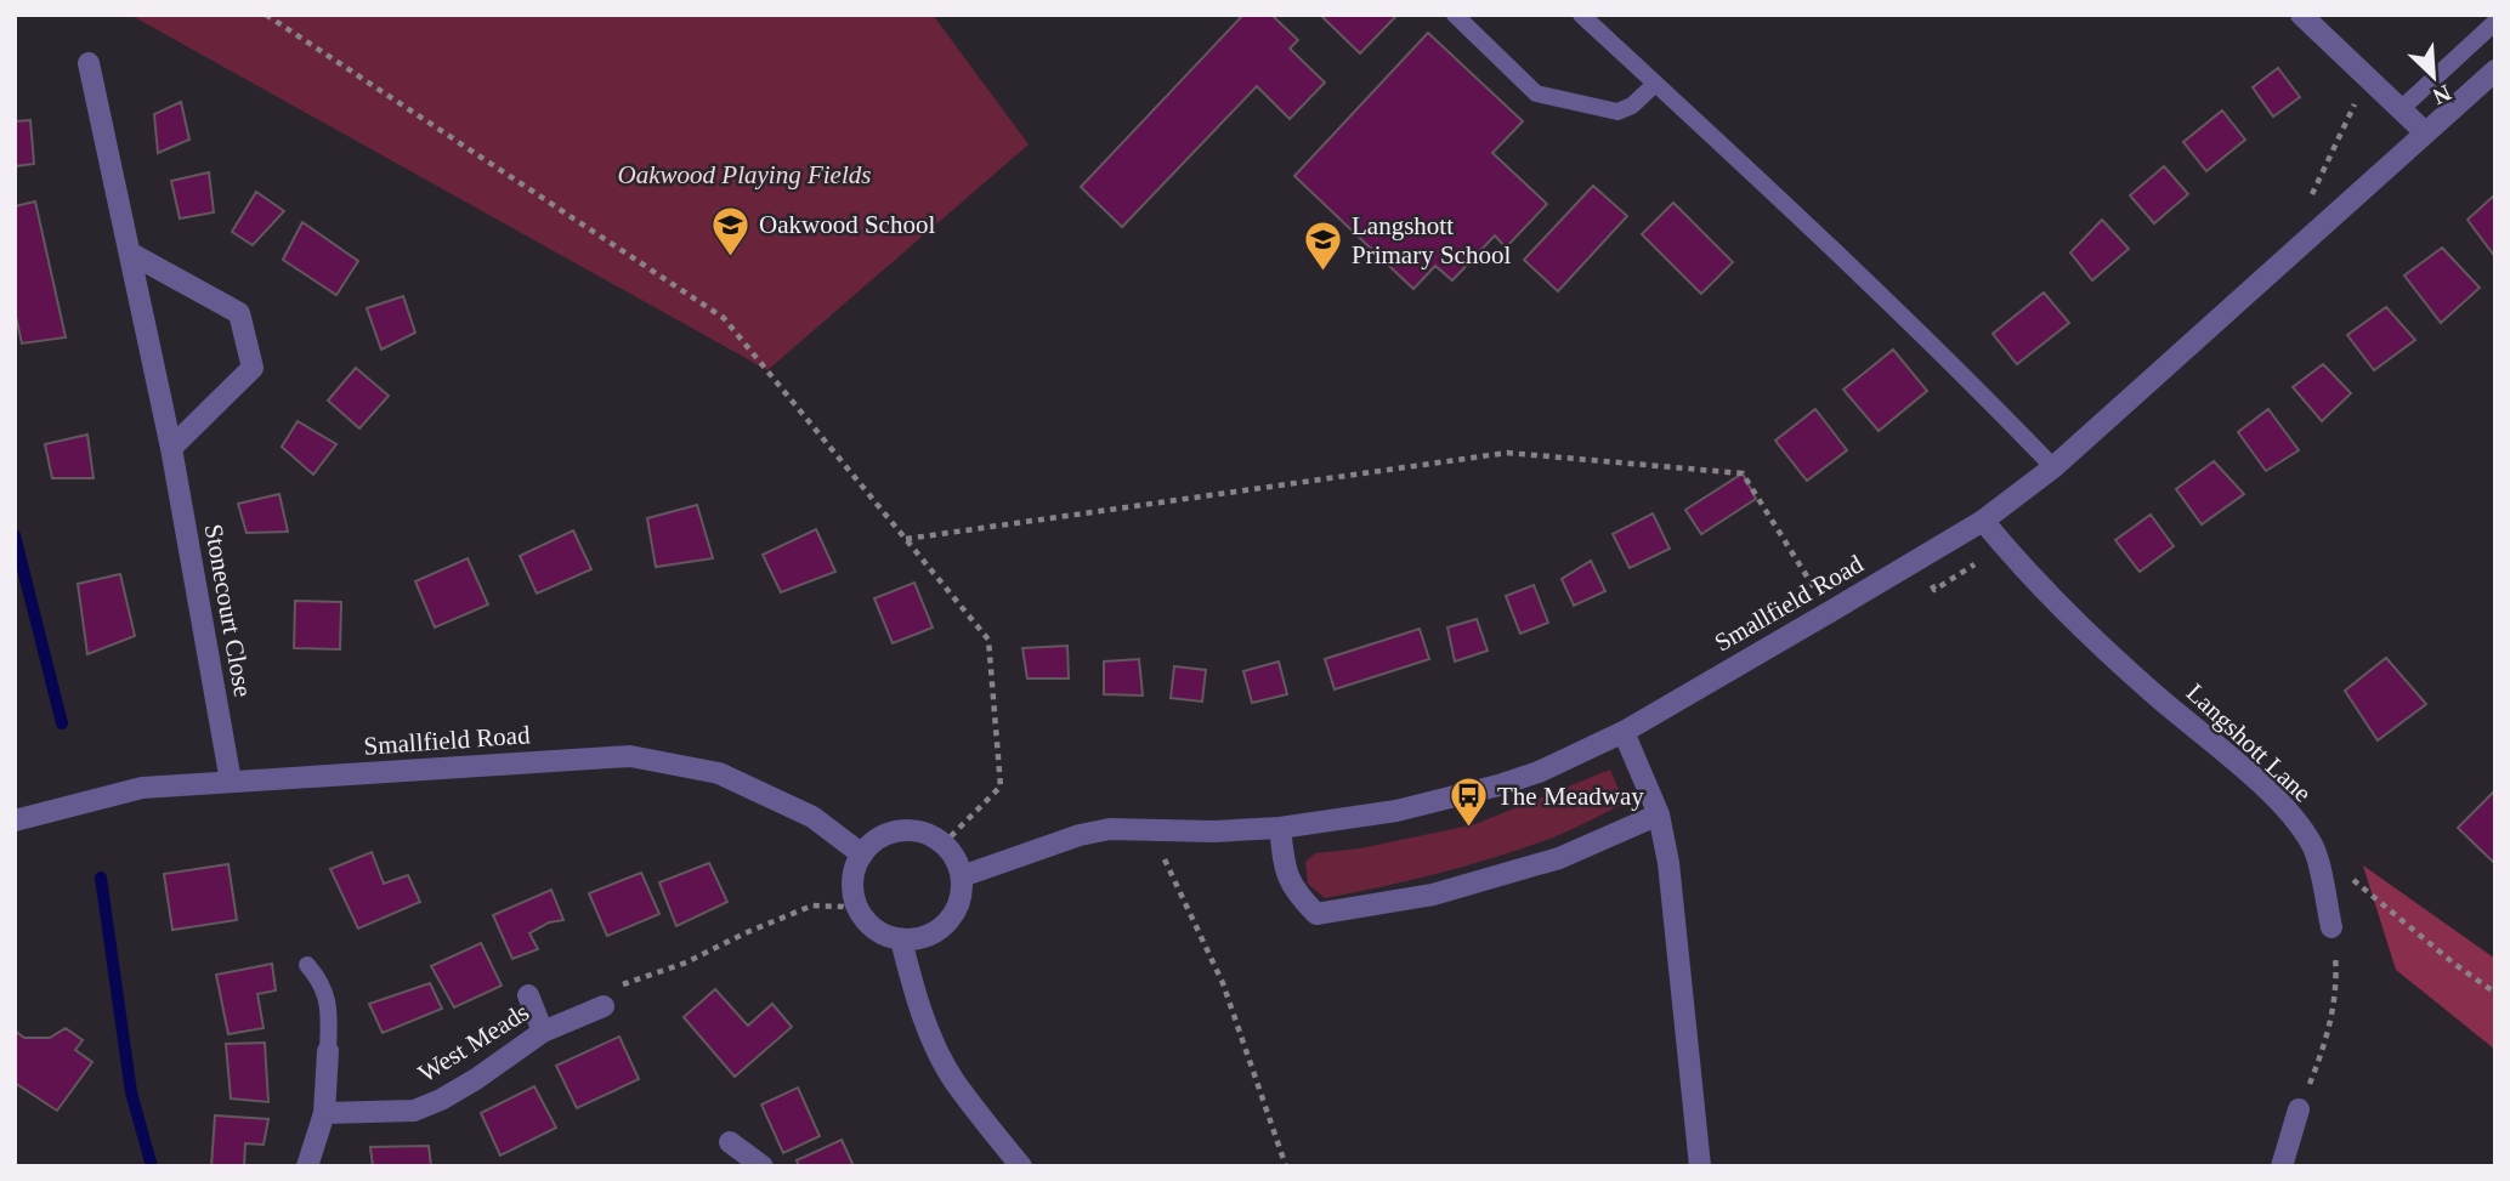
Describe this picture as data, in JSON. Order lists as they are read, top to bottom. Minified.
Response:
{"streets":{"street":["Smallfield Road","Stonecourt Close","Langshott Lane","West Meads"]},"crossings":[["Smallfield Road","Stonecourt Close"],["Smallfield Road","Langshott Lane"]],"parks":["Oakwood Playing Fields"],"places":{"school or university":["Oakwood School","Langshott Primary School"],"bus stop":["The Meadway"]},"north":"bottom right"}
